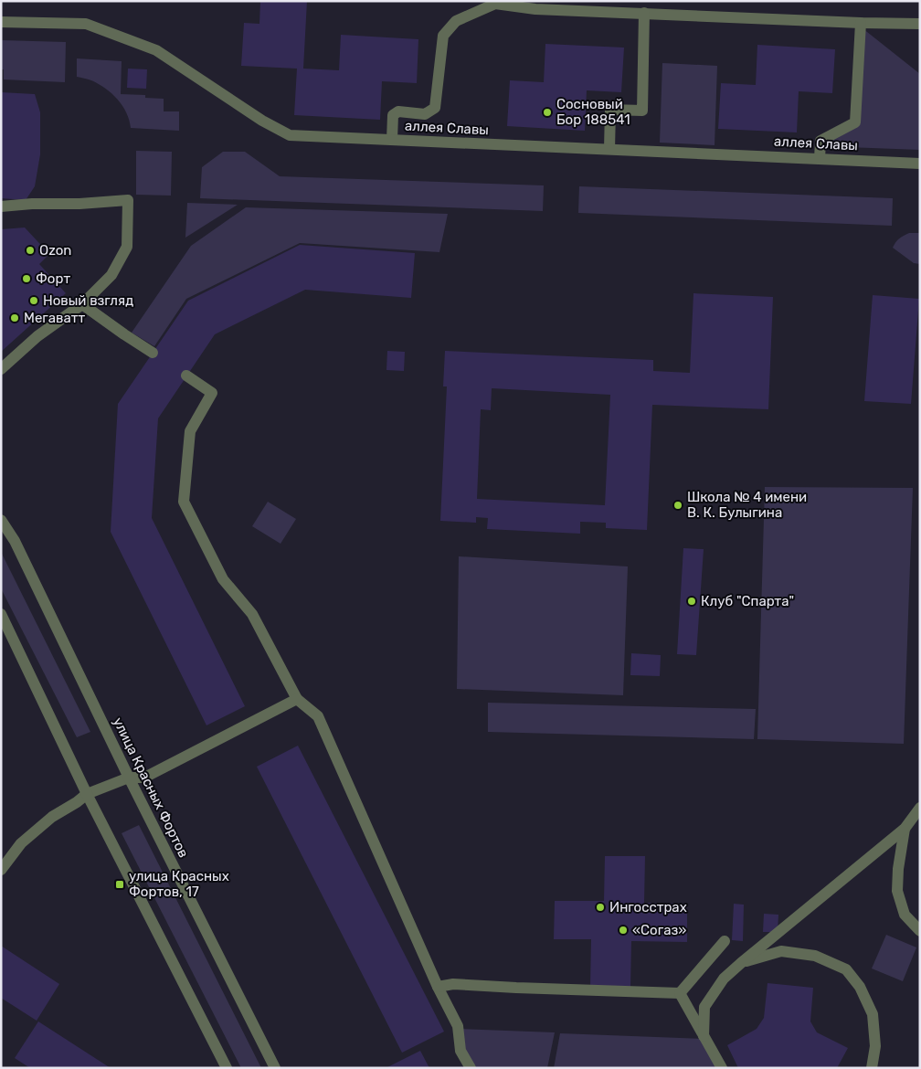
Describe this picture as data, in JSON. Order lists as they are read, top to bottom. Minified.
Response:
{"streets":{"street":["аллея Славы","улица Красных Фортов"]},"places":{"other":["Сосновый Бор 188541","Ozon","Форт","Новый взгляд","Мегаватт","Школа № 4 имени В. К. Булыгина","Клуб \"Спарта\"","Ингосстрах","«Согаз»"],"transit":["улица Красных Фортов, 17"]}}
